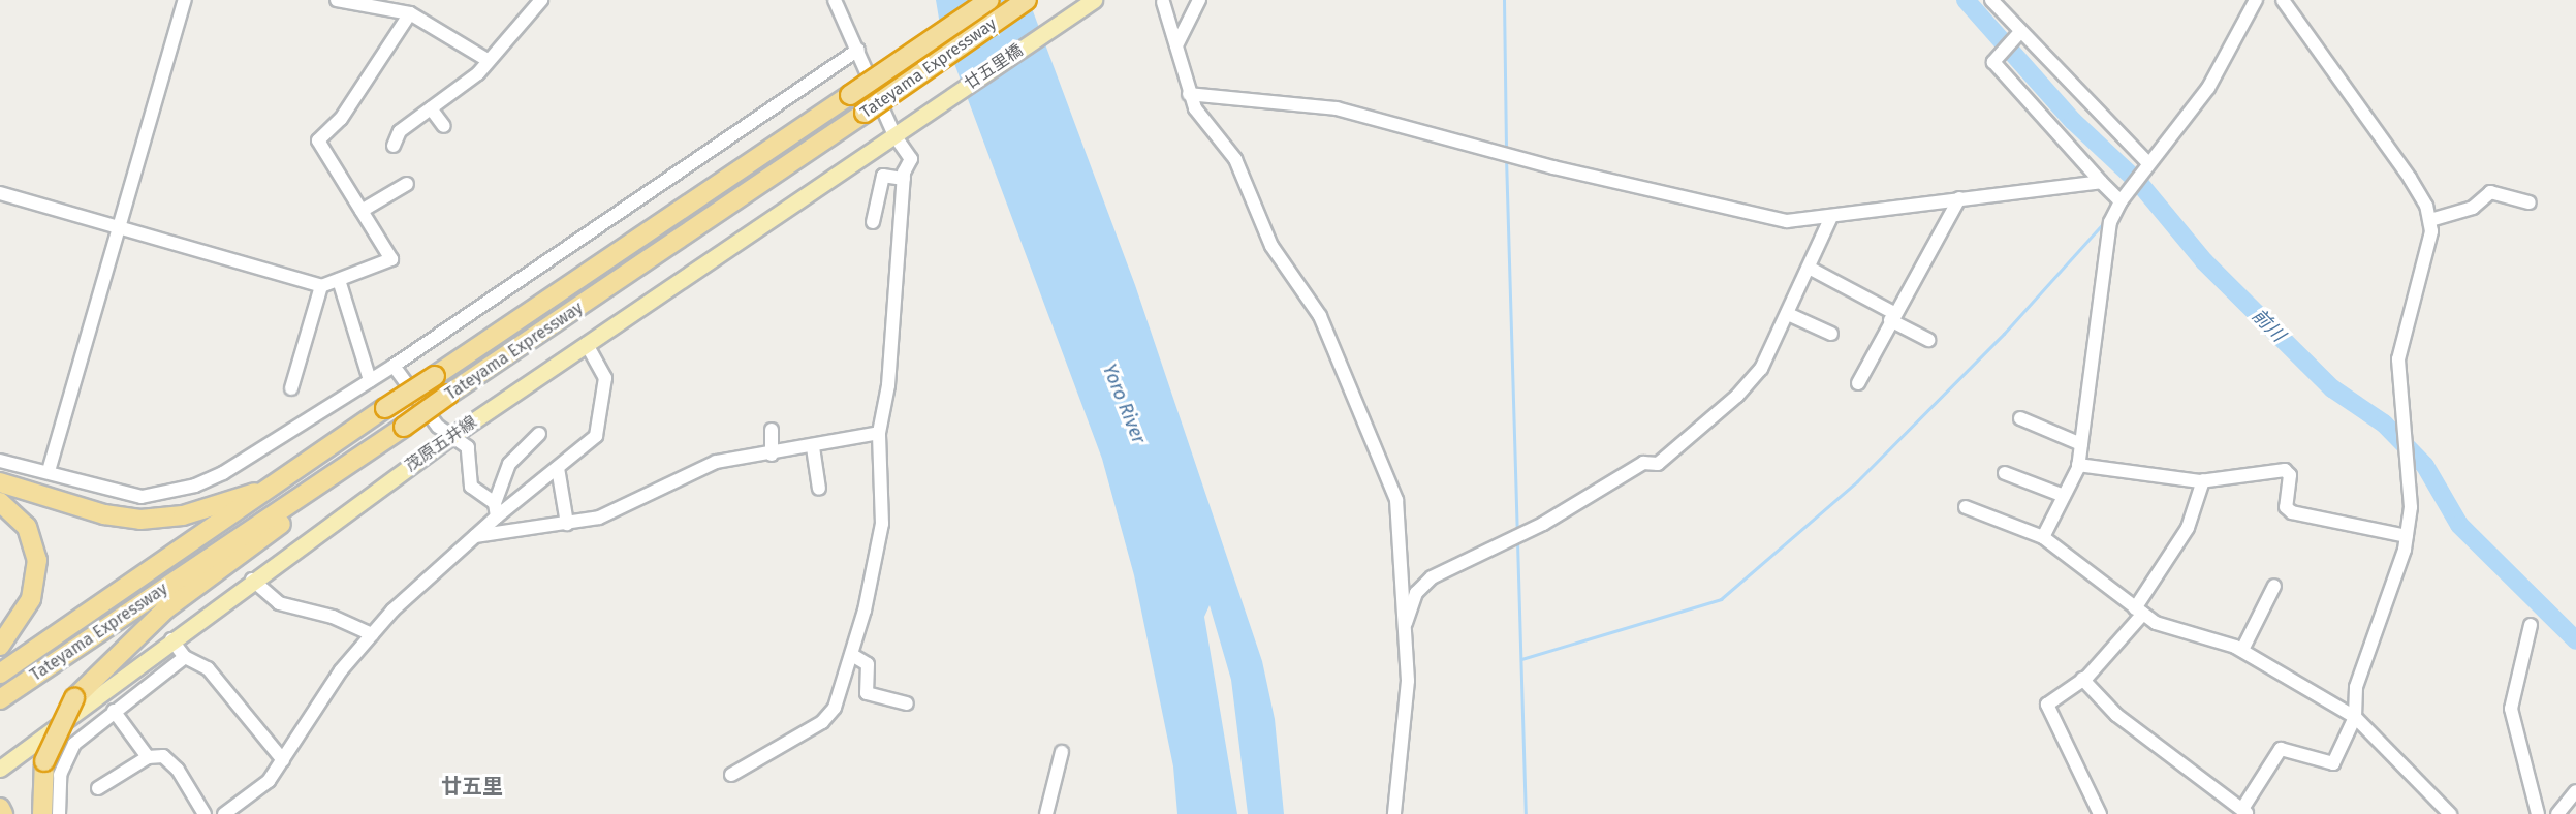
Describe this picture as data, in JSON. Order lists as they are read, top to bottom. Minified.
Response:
{"streets":{"highway":["Tateyama Expressway"],"main road":["廿五里橋","茂原五井線"]},"crossings":[["廿五里橋","茂原五井線"]],"districts":["廿五里"],"water":["前川","Yoro River"]}
